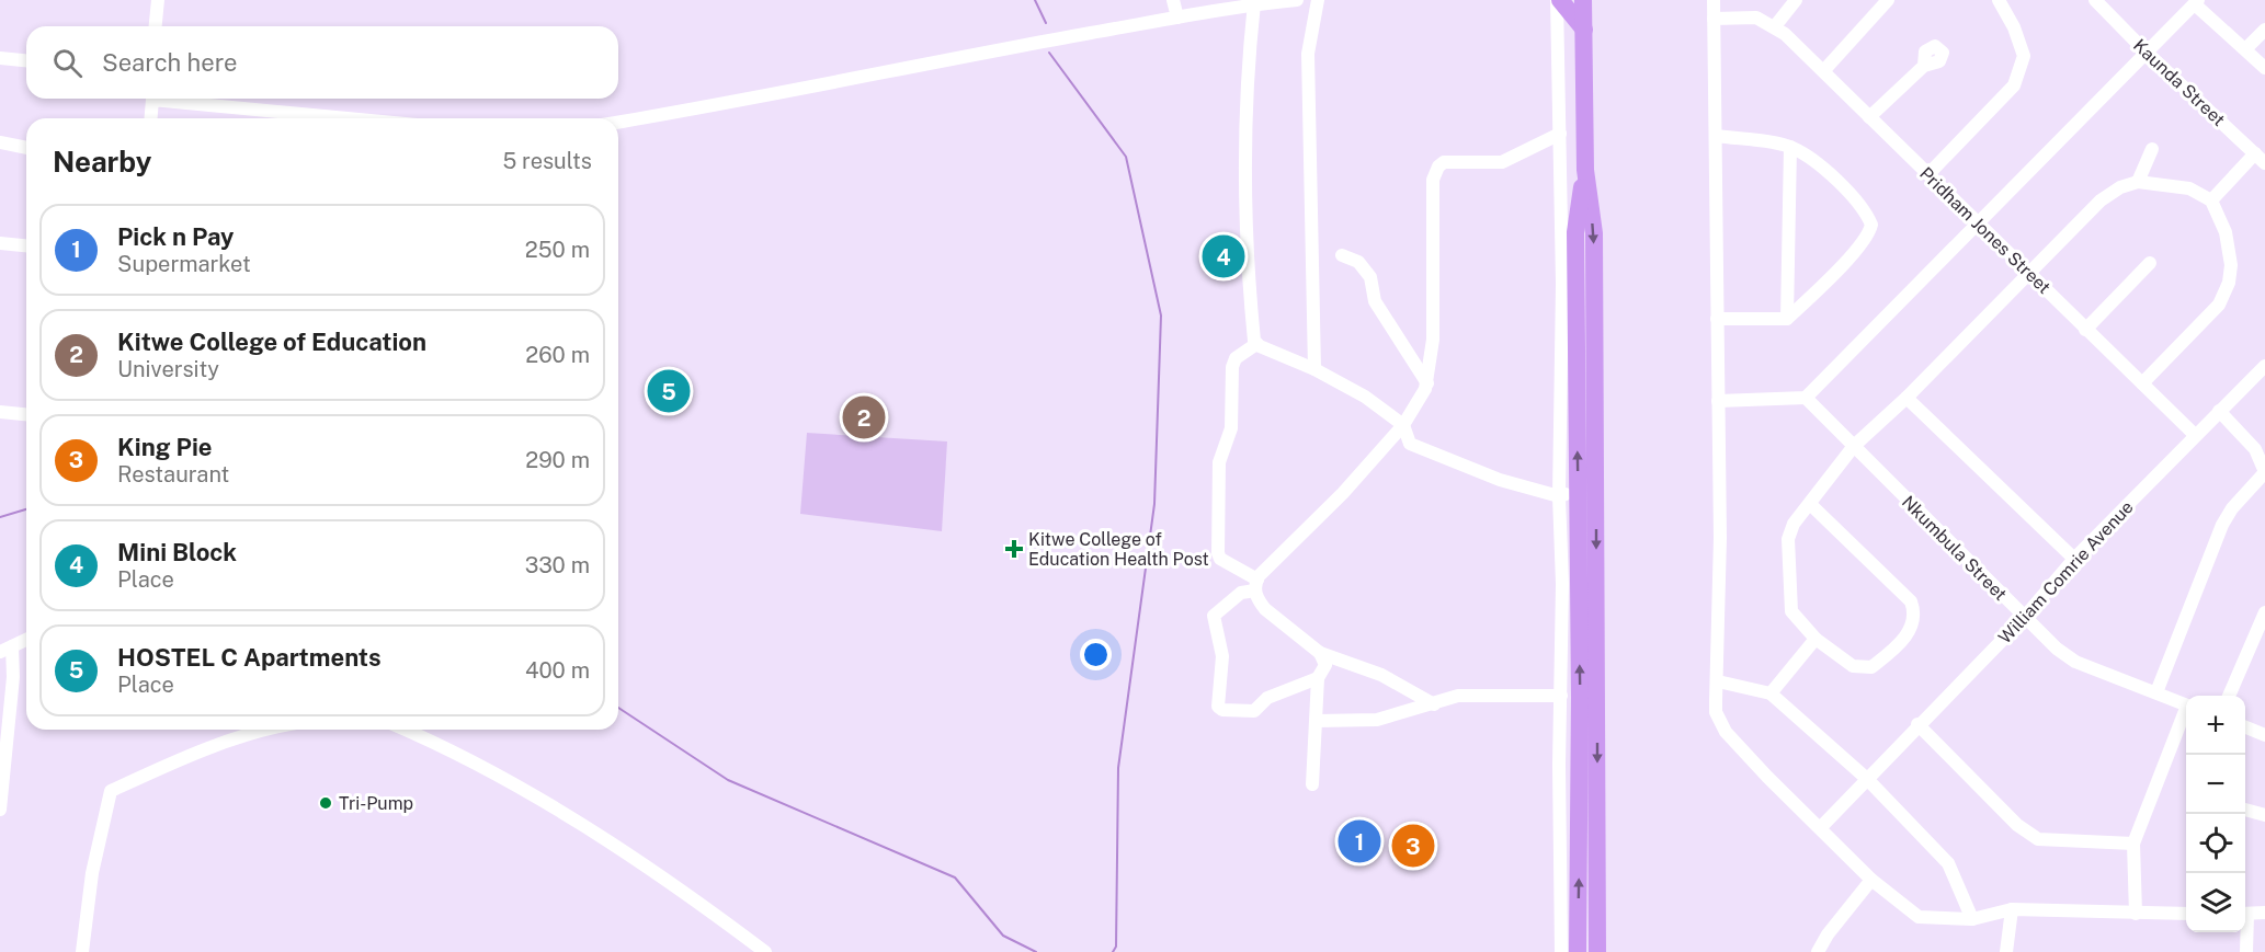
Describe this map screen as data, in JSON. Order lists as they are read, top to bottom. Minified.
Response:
{"streets":{"street":["Kaunda Street","Pridham Jones Street","Nkumbula Street","William Comrie Avenue"]},"crossings":[["Pridham Jones Street","William Comrie Avenue"],["Nkumbula Street","William Comrie Avenue"]],"places":{"health":["Kitwe College of Education Health Post"],"other":["Tri-Pump"]},"page":{"search":"Search here","heading":["Nearby","5 results"],"list":[{"mark":"1","name":"Pick n Pay","note":"Supermarket","value":"250 m"},{"mark":"2","name":"Kitwe College of Education","note":"University","value":"260 m"},{"mark":"3","name":"King Pie","note":"Restaurant","value":"290 m"},{"mark":"4","name":"Mini Block","note":"Place","value":"330 m"},{"mark":"5","name":"HOSTEL C Apartments","note":"Place","value":"400 m"}],"pins":["4","5","2","1","3"],"map_buttons":["+","−"]}}
